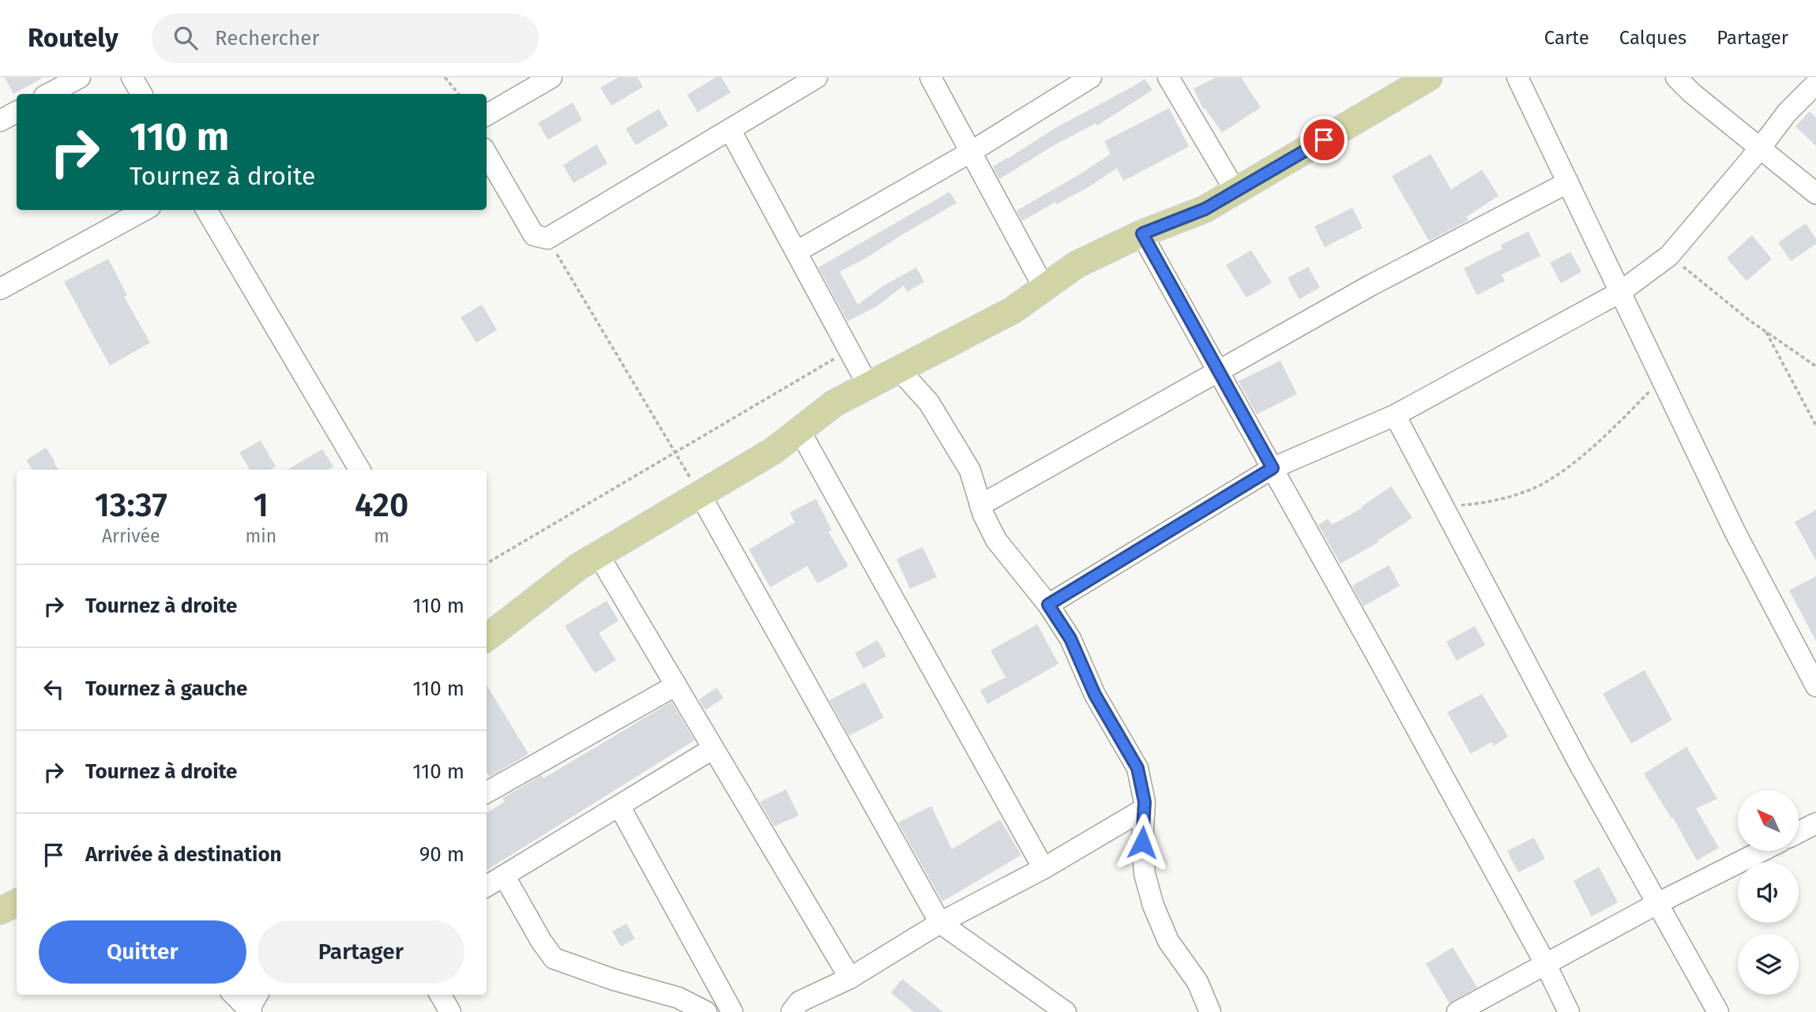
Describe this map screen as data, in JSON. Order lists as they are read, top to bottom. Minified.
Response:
{"north":"top left","page":{"header":"Routely","search":"Rechercher","nav":["Carte","Calques","Partager"],"turn":["110 m","Tournez à droite"],"eta":["13:37","Arrivée","1","min","420","m"],"list":[{"name":"Tournez à droite","value":"110 m"},{"name":"Tournez à gauche","value":"110 m"},{"name":"Tournez à droite","value":"110 m"},{"name":"Arrivée à destination","value":"90 m"}],"buttons":["Quitter","Partager"]}}
